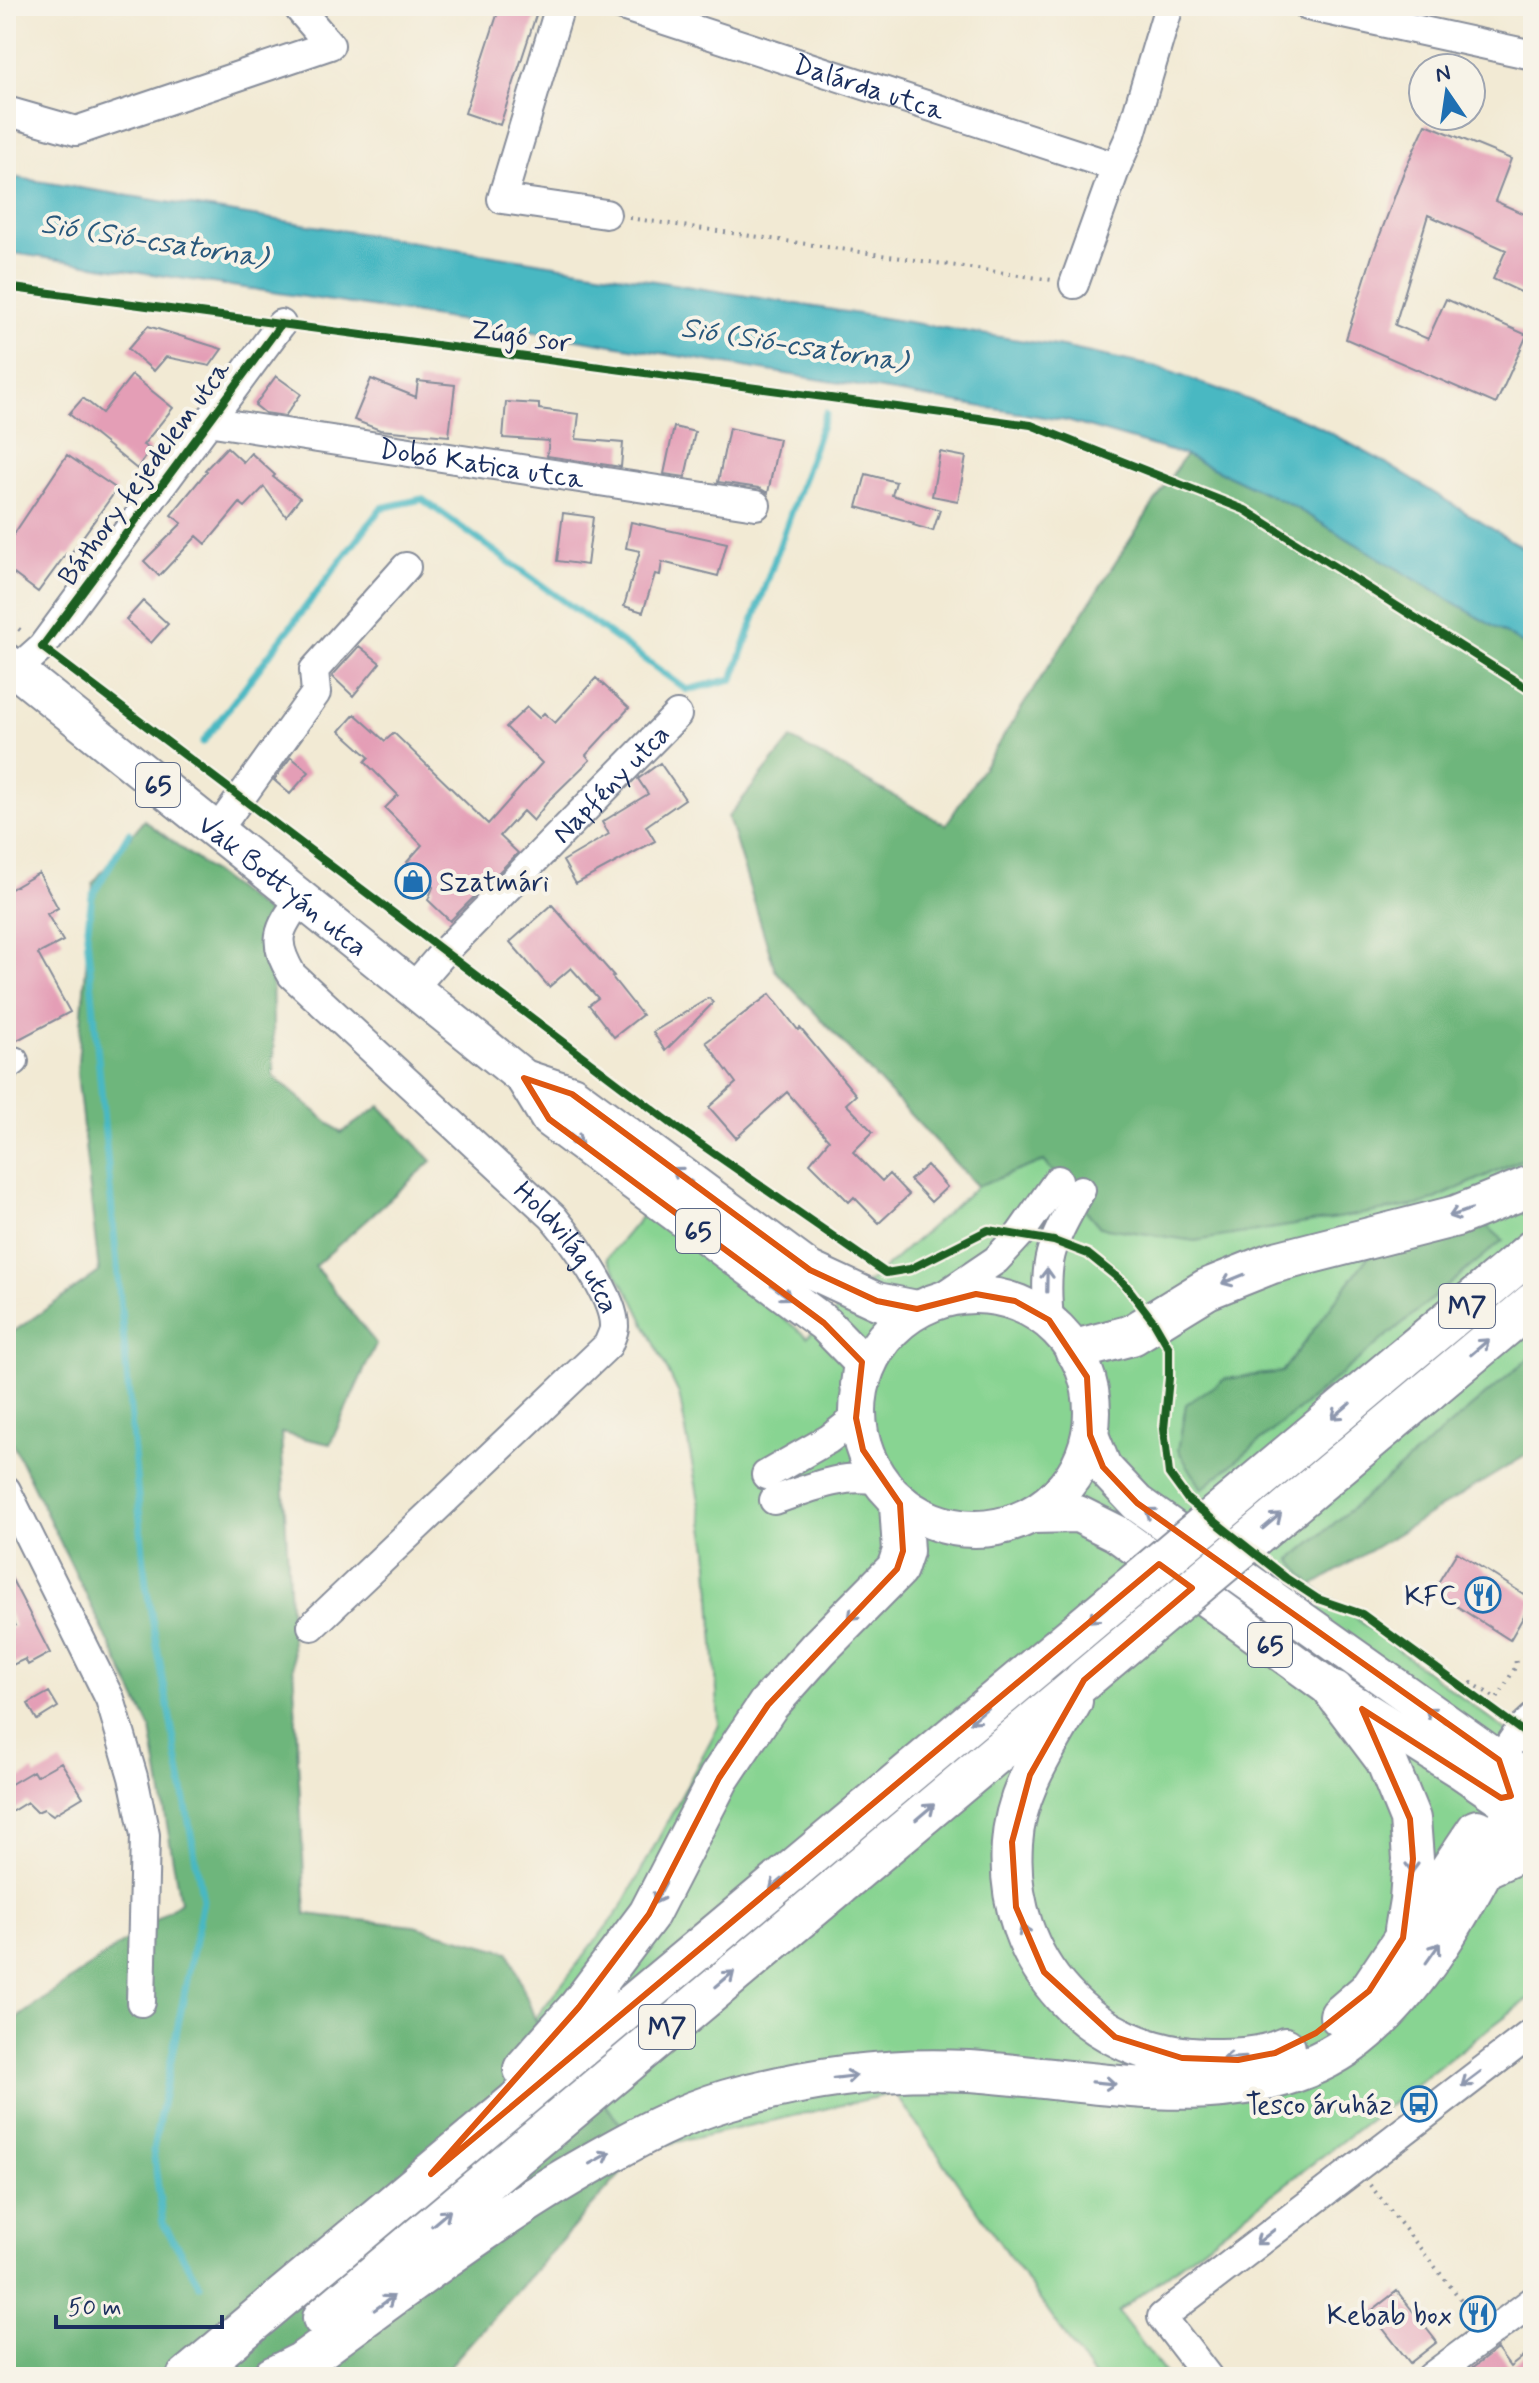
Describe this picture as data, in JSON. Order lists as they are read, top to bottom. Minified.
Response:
{"streets":{"highway":["M7"],"main road":["65","Vak Bottyán utca"],"street":["Dalárda utca","Dobó Katica utca","Báthory fejedelem utca","Napfény utca","Holdvilág utca"],"cycle path":["Zúgó sor"]},"crossings":[["Dobó Katica utca","Báthory fejedelem utca"],["Báthory fejedelem utca","Vak Bottyán utca"],["Napfény utca","Vak Bottyán utca"],["65","Vak Bottyán utca"],["Vak Bottyán utca","Holdvilág utca"]],"water":["Sió (Sió-csatorna)"],"places":{"shop":["Szatmári"],"restaurant":["KFC","Kebab box"],"bus stop":["Tesco áruház"]},"scale_bar":"50 m","north":"top"}
